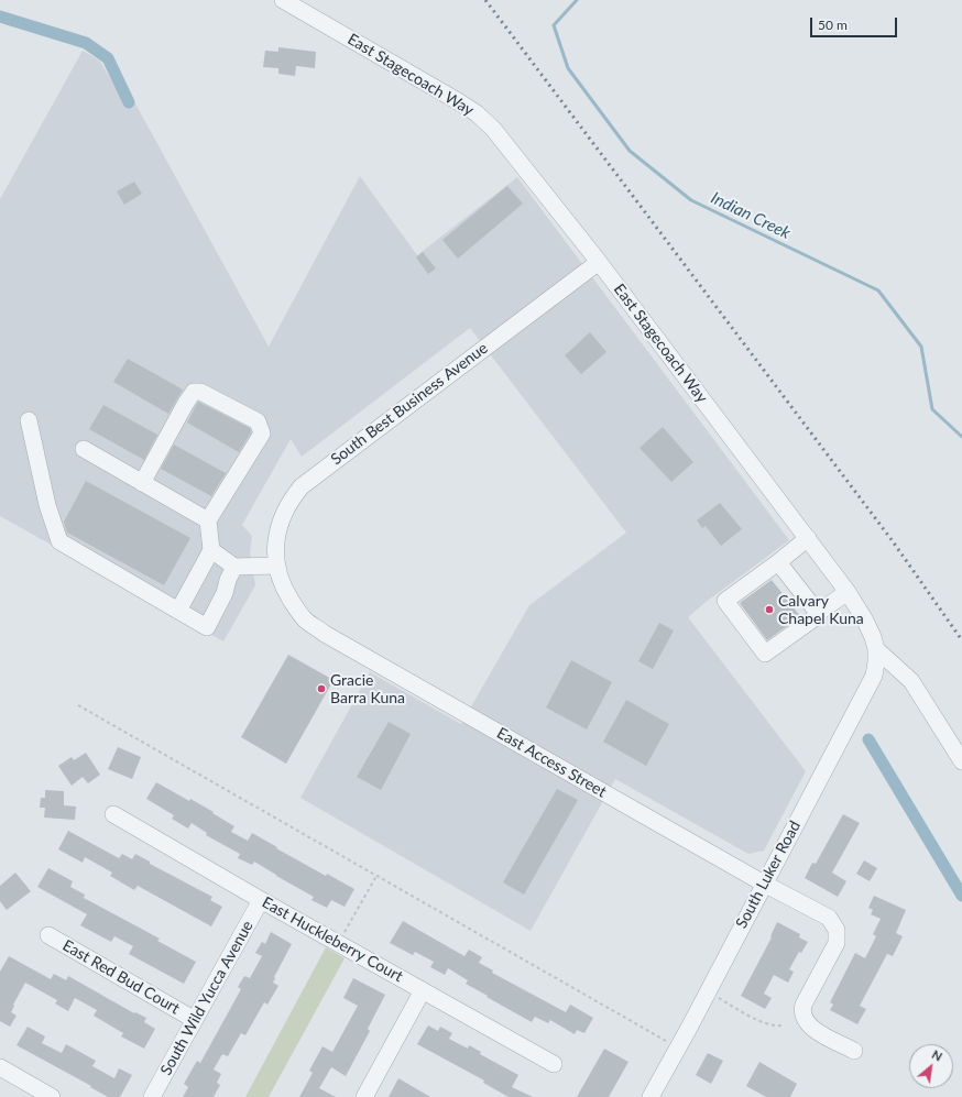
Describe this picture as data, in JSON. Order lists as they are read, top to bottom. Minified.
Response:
{"streets":{"street":["East Stagecoach Way","South Best Business Avenue","East Access Street","South Luker Road","East Huckleberry Court","East Red Bud Court","South Wild Yucca Avenue"]},"crossings":[["East Stagecoach Way","South Best Business Avenue"],["East Stagecoach Way","South Luker Road"],["South Best Business Avenue","East Access Street"],["East Access Street","South Luker Road"],["East Huckleberry Court","South Wild Yucca Avenue"],["East Red Bud Court","South Wild Yucca Avenue"]],"water":["Indian Creek"],"places":["Calvary Chapel Kuna","Gracie Barra Kuna"],"scale_bar":"50 m","north":"top right"}
